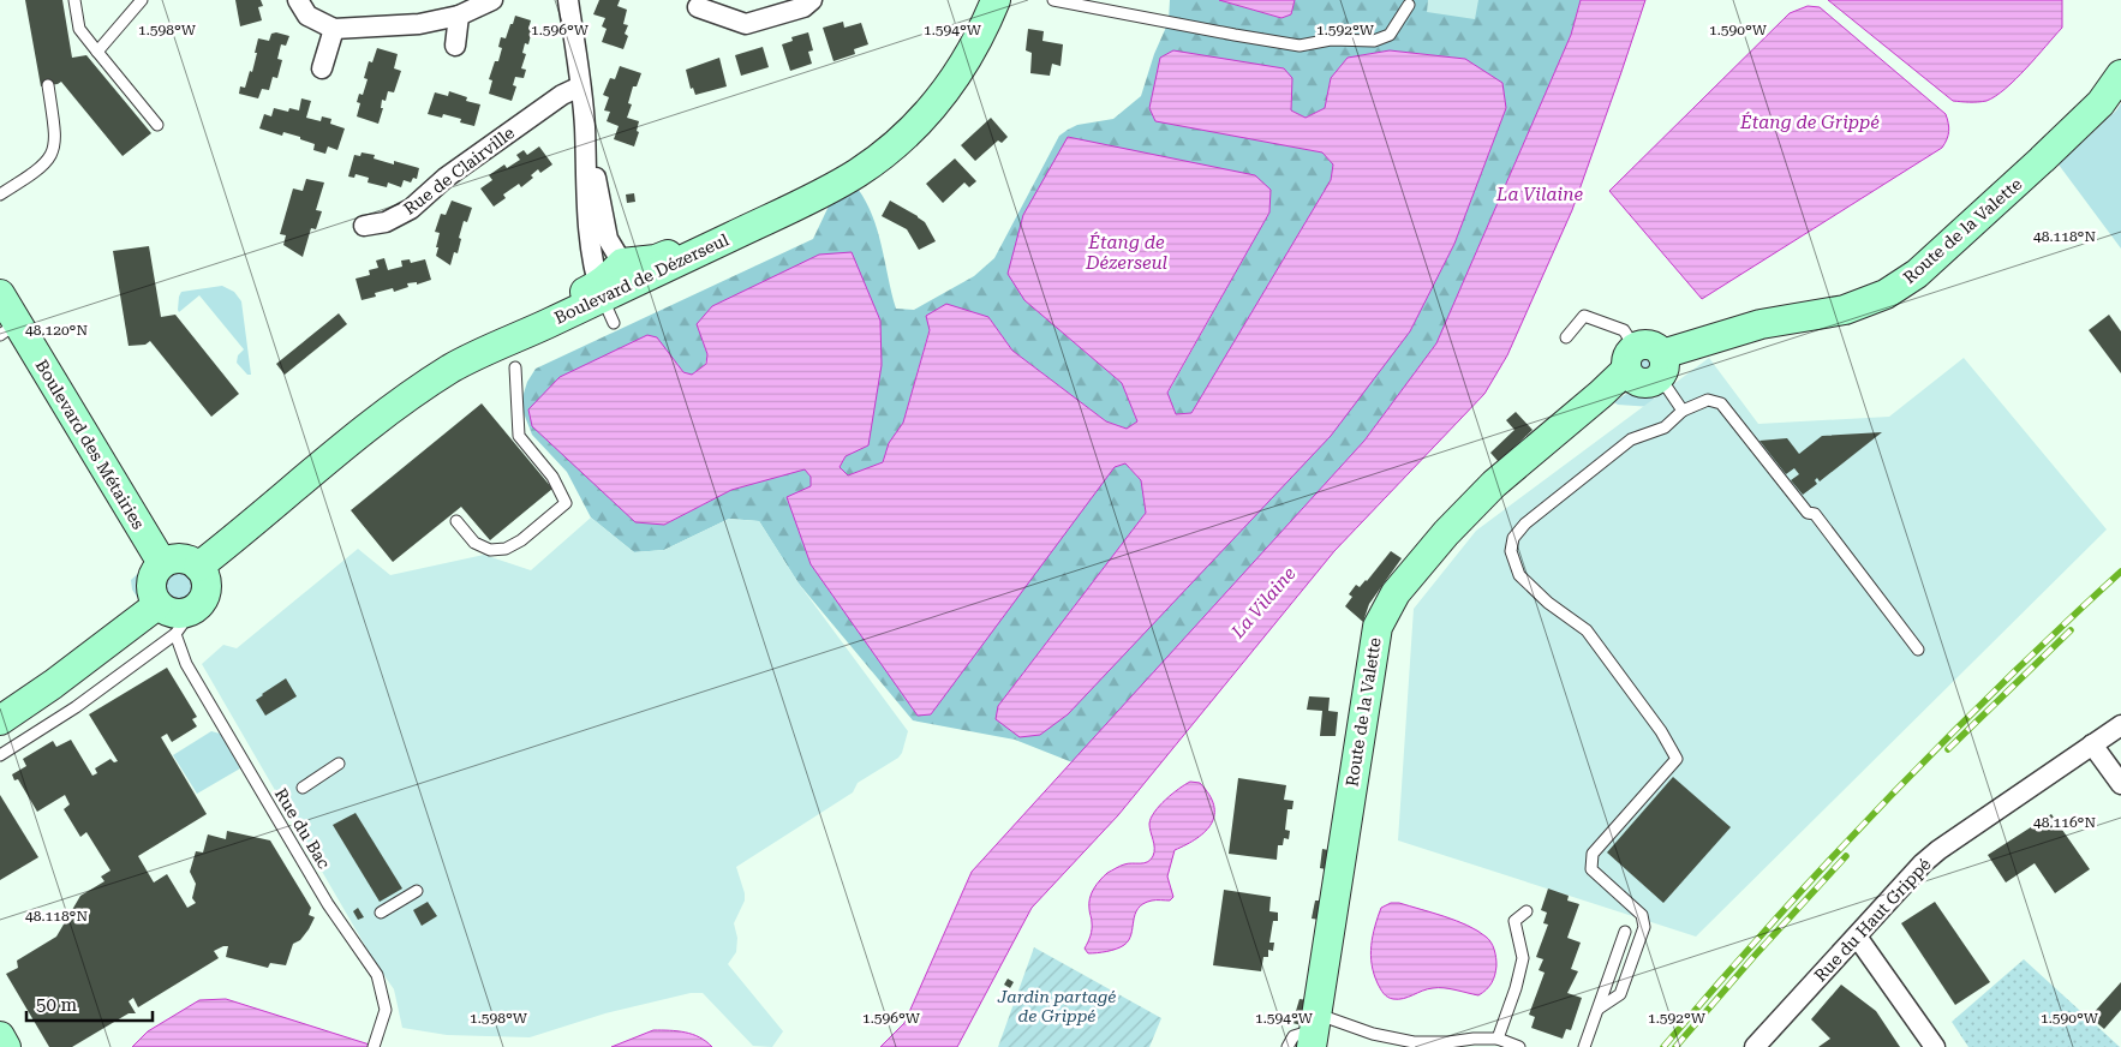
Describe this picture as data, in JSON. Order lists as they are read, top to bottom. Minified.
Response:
{"streets":{"street":["Rue de Clairville","Route de la Valette","Boulevard de Dézerseul","Boulevard des Métairies","Rue du Haut Grippé"],"lane":["Rue du Bac"]},"crossings":[["Boulevard de Dézerseul","Boulevard des Métairies"],["Boulevard de Dézerseul","Rue du Bac"],["Boulevard des Métairies","Rue du Bac"]],"water":["Étang de Grippé","La Vilaine","Étang de Dézerseul"],"parks":["Jardin partagé de Grippé"],"scale_bar":"50 m","coordinates":["1.598°W","1.596°W","1.594°W","1.592°W","1.590°W","48.118°N","48.120°N","48.116°N"]}
